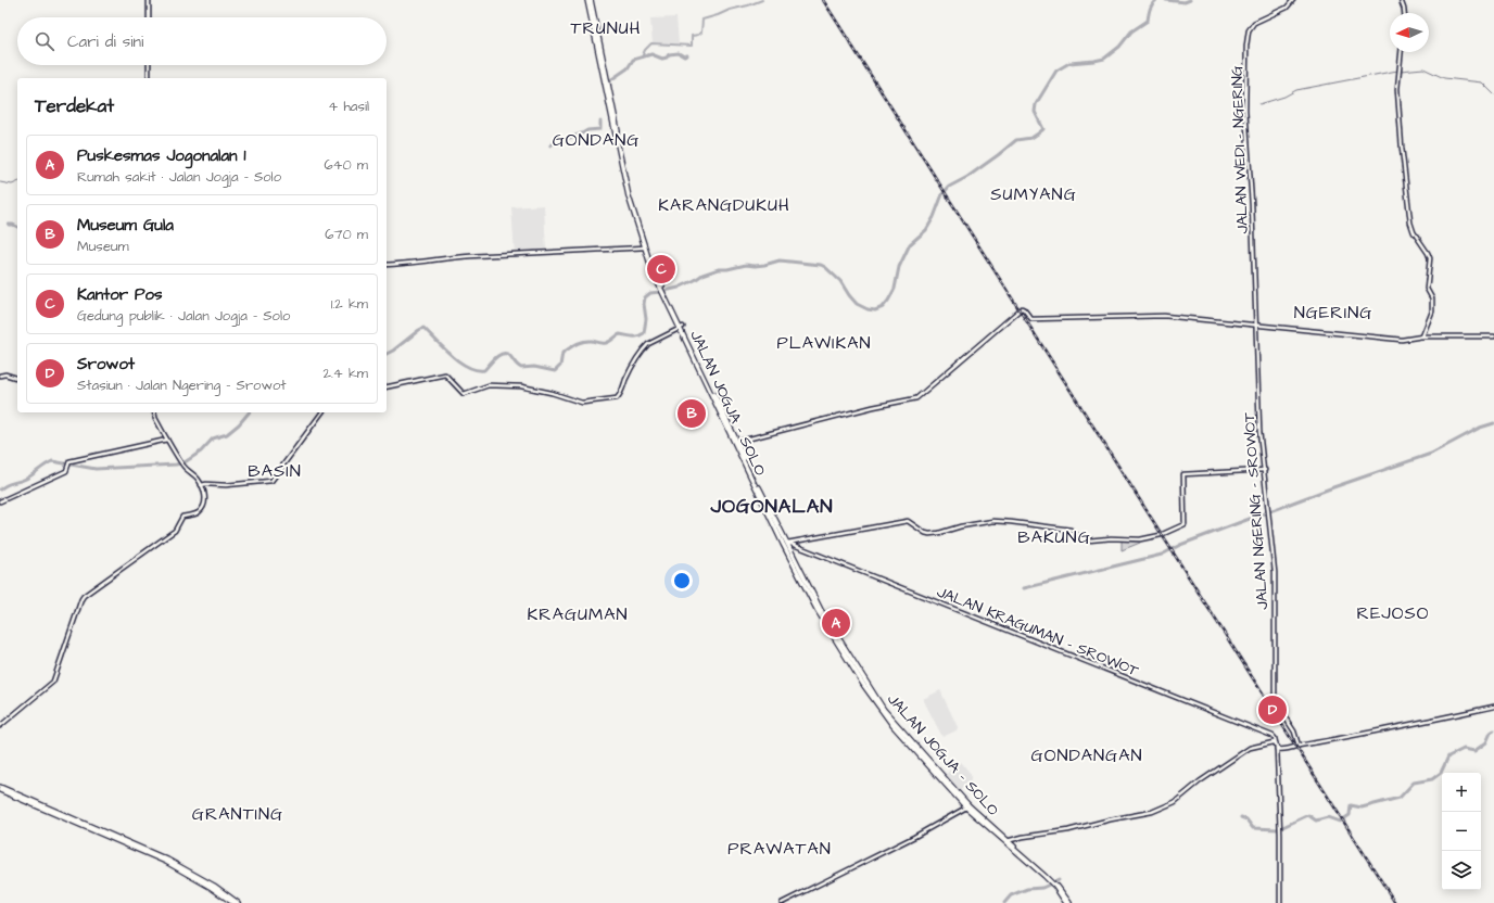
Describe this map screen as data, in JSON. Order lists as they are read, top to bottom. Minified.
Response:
{"streets":{"highway":["JALAN JOGJA - SOLO"],"main road":["JALAN WEDI - NGERING","JALAN NGERING - SROWOT","JALAN KRAGUMAN - SROWOT"]},"crossings":[["JALAN WEDI - NGERING","JALAN NGERING - SROWOT"],["JALAN JOGJA - SOLO","JALAN KRAGUMAN - SROWOT"]],"districts":["TRUNUH","GONDANG","SUMYANG","KARANGDUKUH","NGERING","PLAWIKAN","BASIN","JOGONALAN","BAKUNG","REJOSO","KRAGUMAN","GONDANGAN","GRANTING","PRAWATAN"],"north":"left","page":{"search":"Cari di sini","heading":["Terdekat","4 hasil"],"list":[{"mark":"A","name":"Puskesmas Jogonalan 1","note":"Rumah sakit · Jalan Jogja - Solo","value":"640 m"},{"mark":"B","name":"Museum Gula","note":"Museum","value":"670 m"},{"mark":"C","name":"Kantor Pos","note":"Gedung publik · Jalan Jogja - Solo","value":"1.2 km"},{"mark":"D","name":"Srowot","note":"Stasiun · Jalan Ngering - Srowot","value":"2.4 km"}],"pins":["C","B","A","D"],"map_buttons":["+","−"]}}
